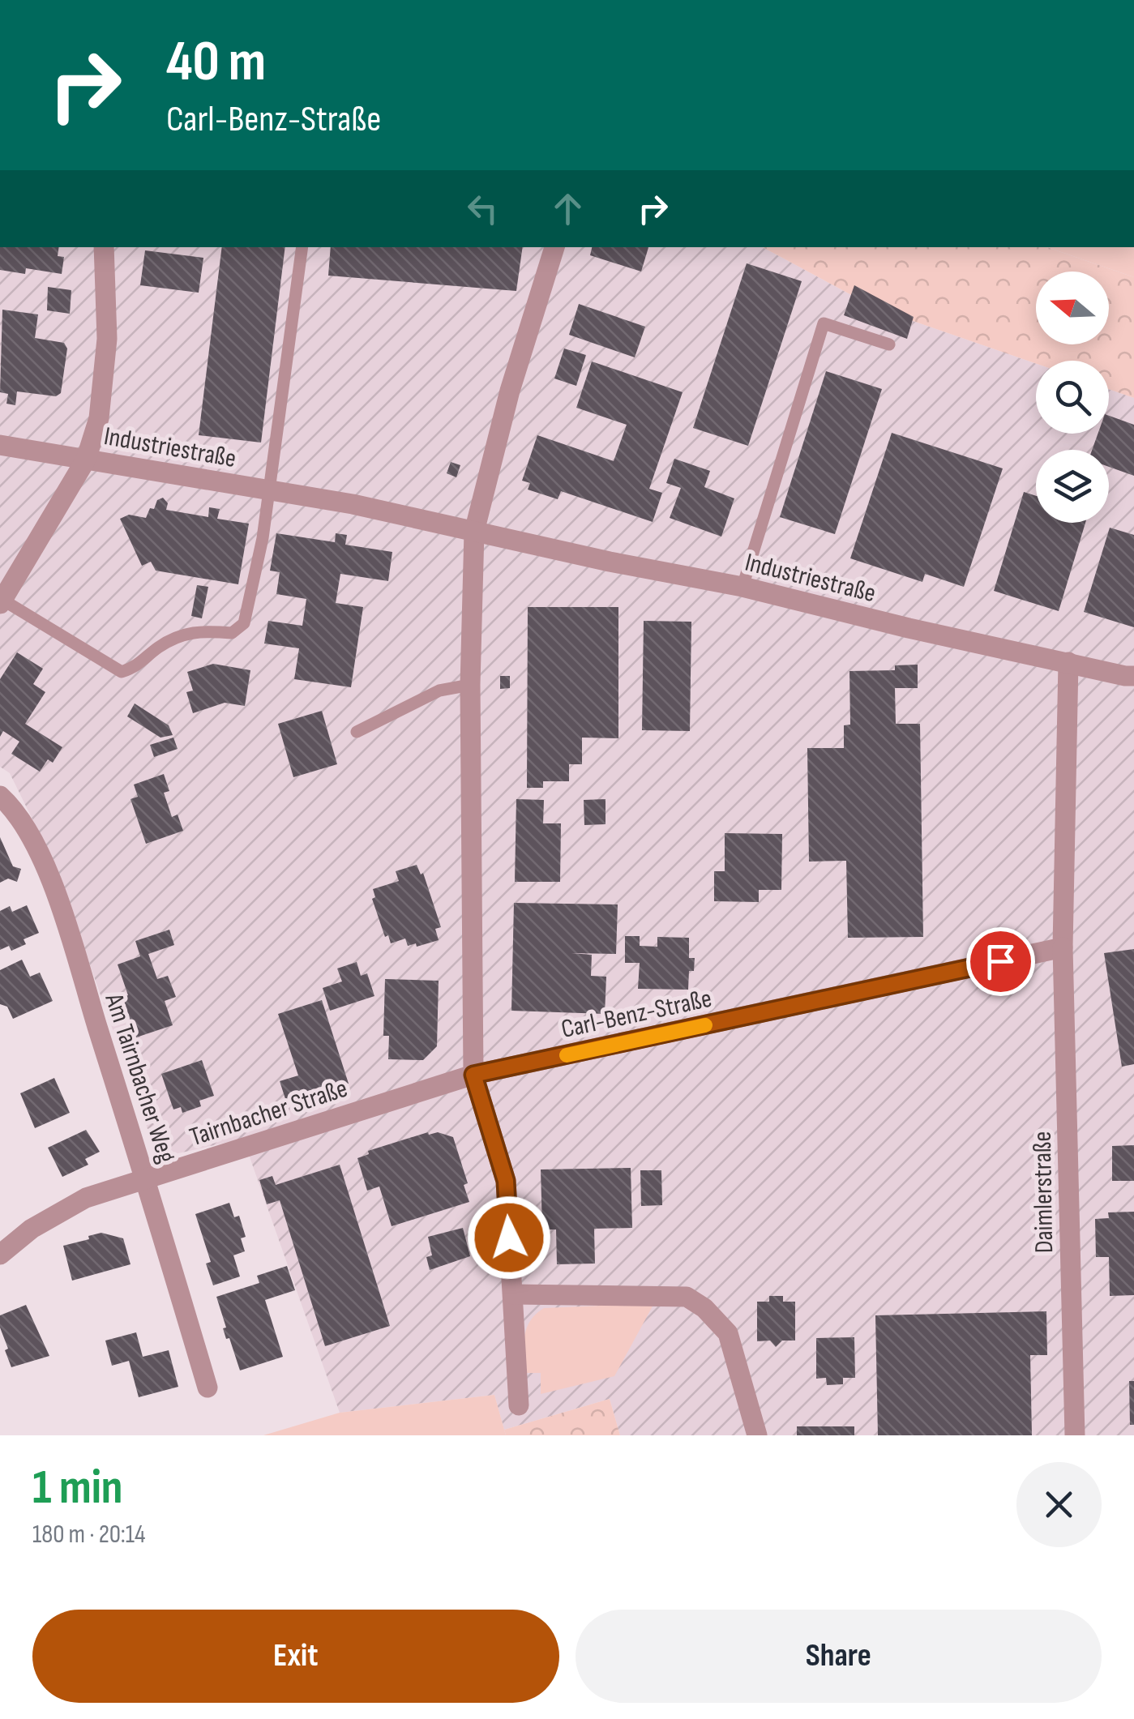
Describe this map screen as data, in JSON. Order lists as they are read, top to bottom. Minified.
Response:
{"streets":{"street":["Industriestraße","Carl-Benz-Straße","Am Tairnbacher Weg","Tairnbacher Straße","Daimlerstraße"]},"crossings":[["Carl-Benz-Straße","Tairnbacher Straße"],["Carl-Benz-Straße","Daimlerstraße"],["Am Tairnbacher Weg","Tairnbacher Straße"]],"north":"left","page":{"turn":["40 m","Carl-Benz-Straße"],"heading":["1 min","180 m · 20:14"],"buttons":["Exit","Share"]}}
